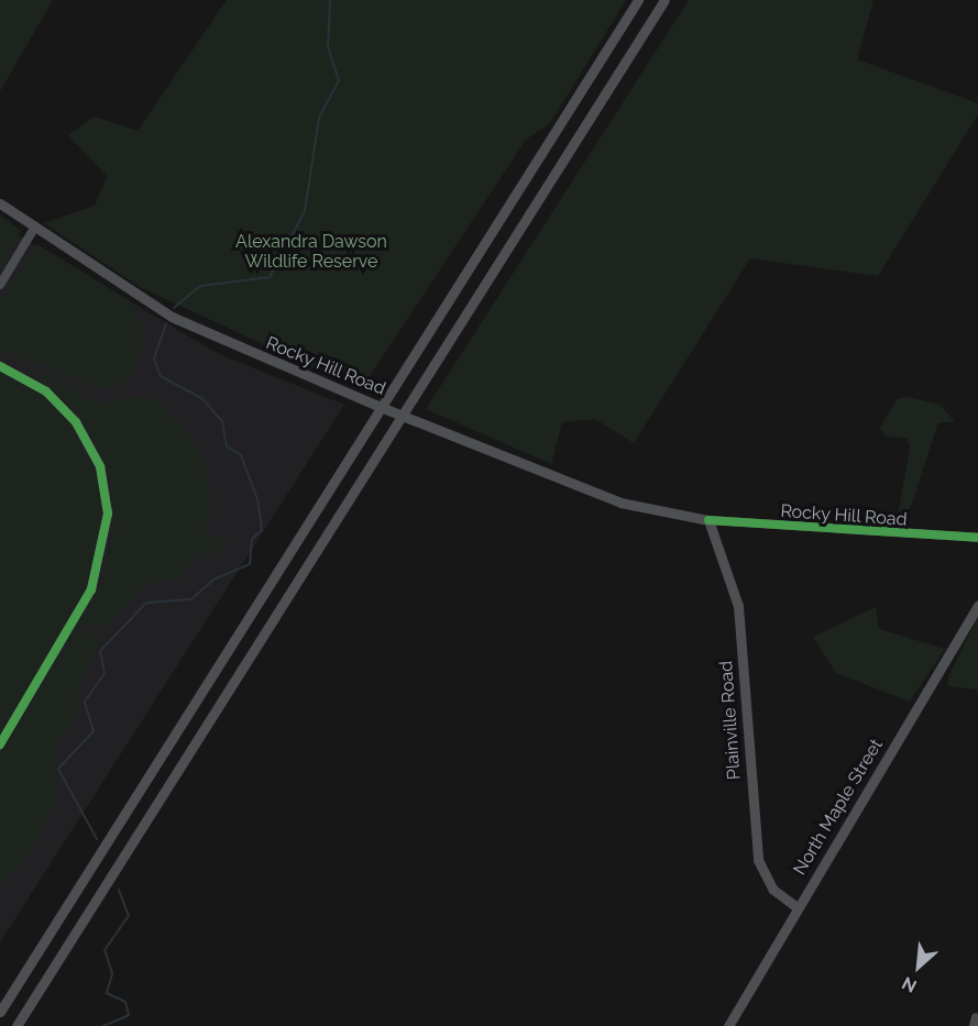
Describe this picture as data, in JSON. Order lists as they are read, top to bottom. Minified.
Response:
{"streets":{"main road":["Rocky Hill Road","Plainville Road","North Maple Street"]},"crossings":[["Rocky Hill Road","Plainville Road"],["Plainville Road","North Maple Street"]],"parks":["Alexandra Dawson Wildlife Reserve"],"north":"bottom left"}
